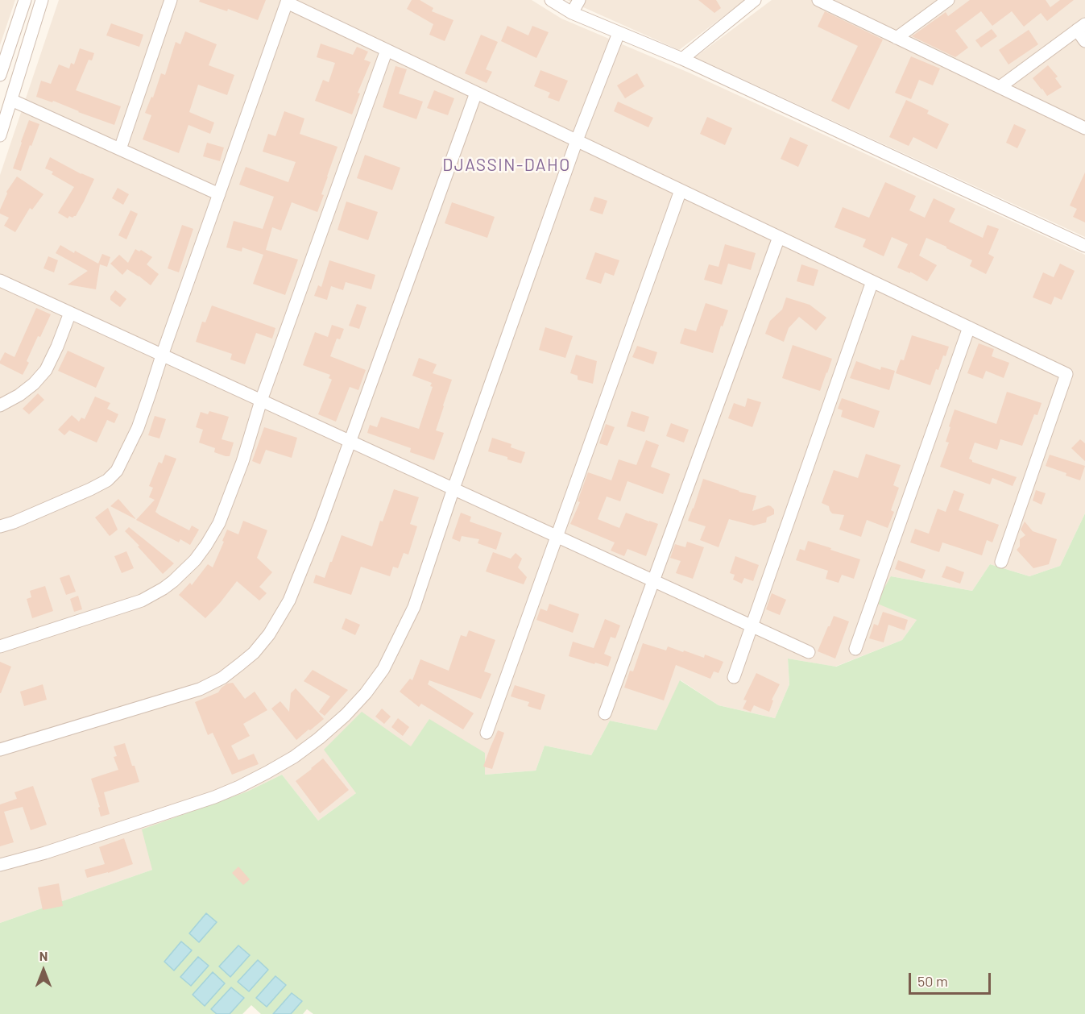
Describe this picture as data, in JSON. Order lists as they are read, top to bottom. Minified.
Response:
{"districts":["DJASSIN-DAHO"],"scale_bar":"50 m","north":"top"}
